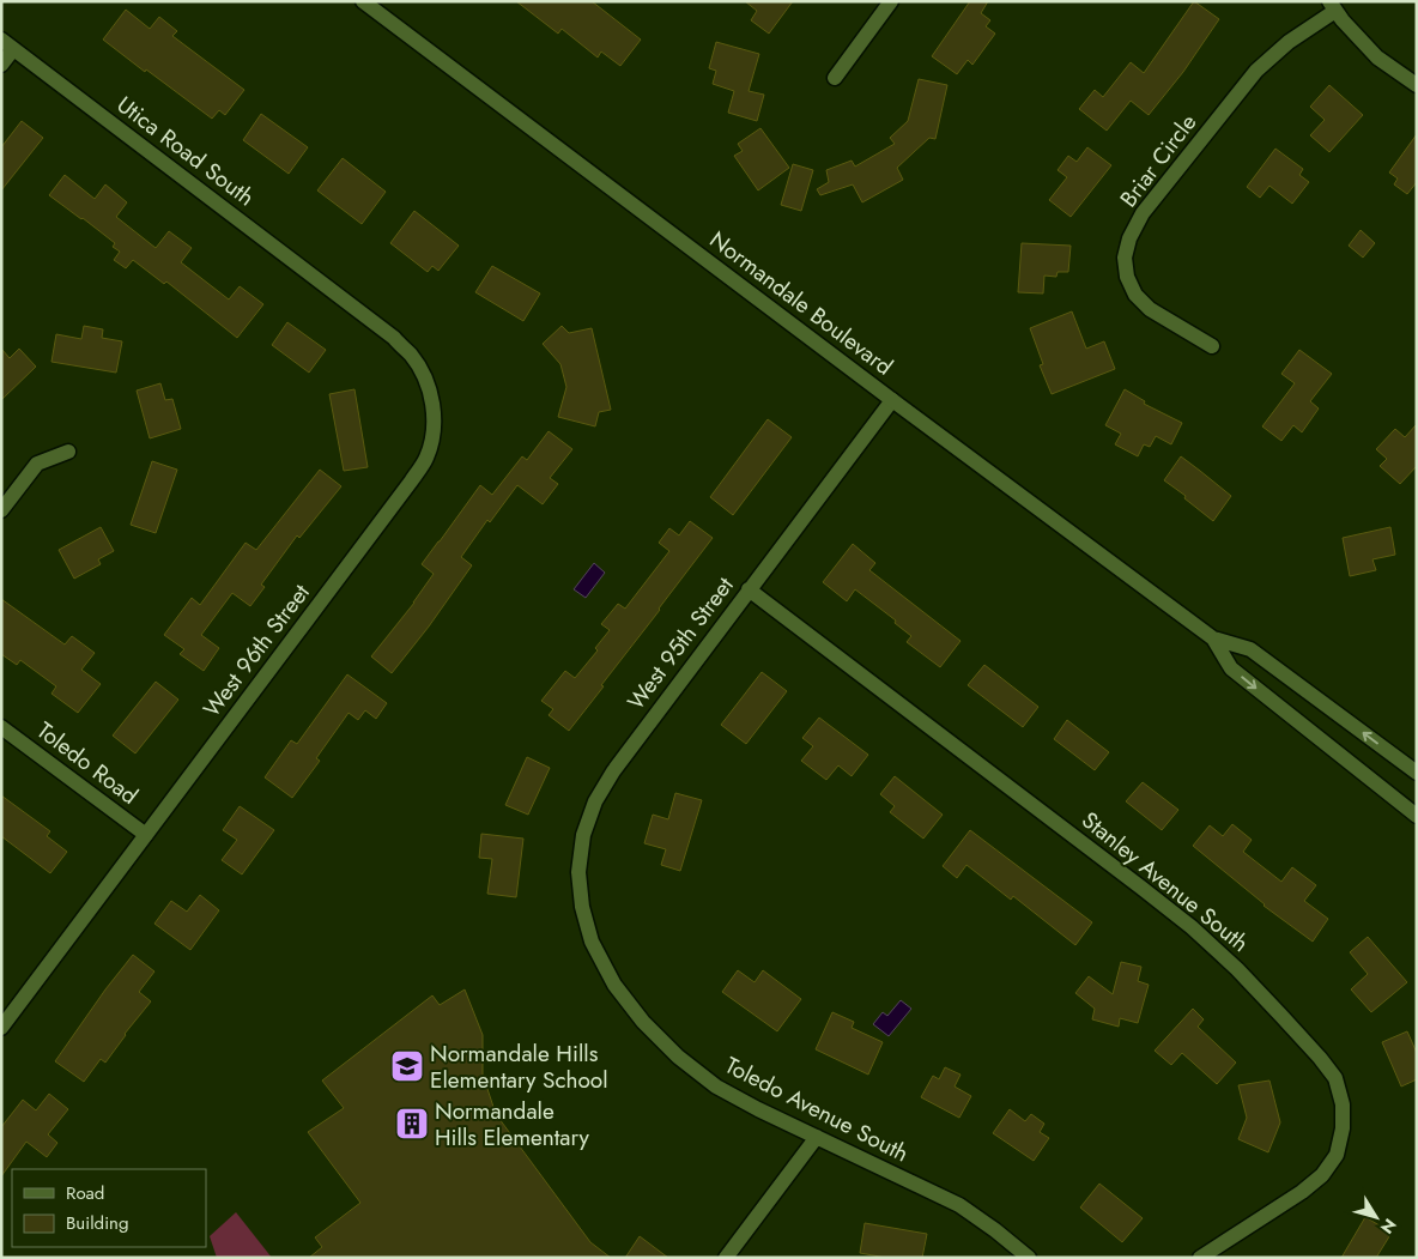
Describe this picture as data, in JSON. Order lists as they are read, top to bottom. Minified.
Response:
{"streets":{"street":["Utica Road South","Briar Circle","Normandale Boulevard","West 95th Street","West 96th Street","Toledo Road","Stanley Avenue South","Toledo Avenue South"]},"crossings":[["Utica Road South","West 96th Street"],["Normandale Boulevard","West 95th Street"],["West 95th Street","Stanley Avenue South"],["West 95th Street","Toledo Avenue South"],["West 96th Street","Toledo Road"]],"places":{"school or university":["Normandale Hills Elementary School"],"building":["Normandale Hills Elementary"]},"legend":["Road","Building"],"north":"bottom right"}
